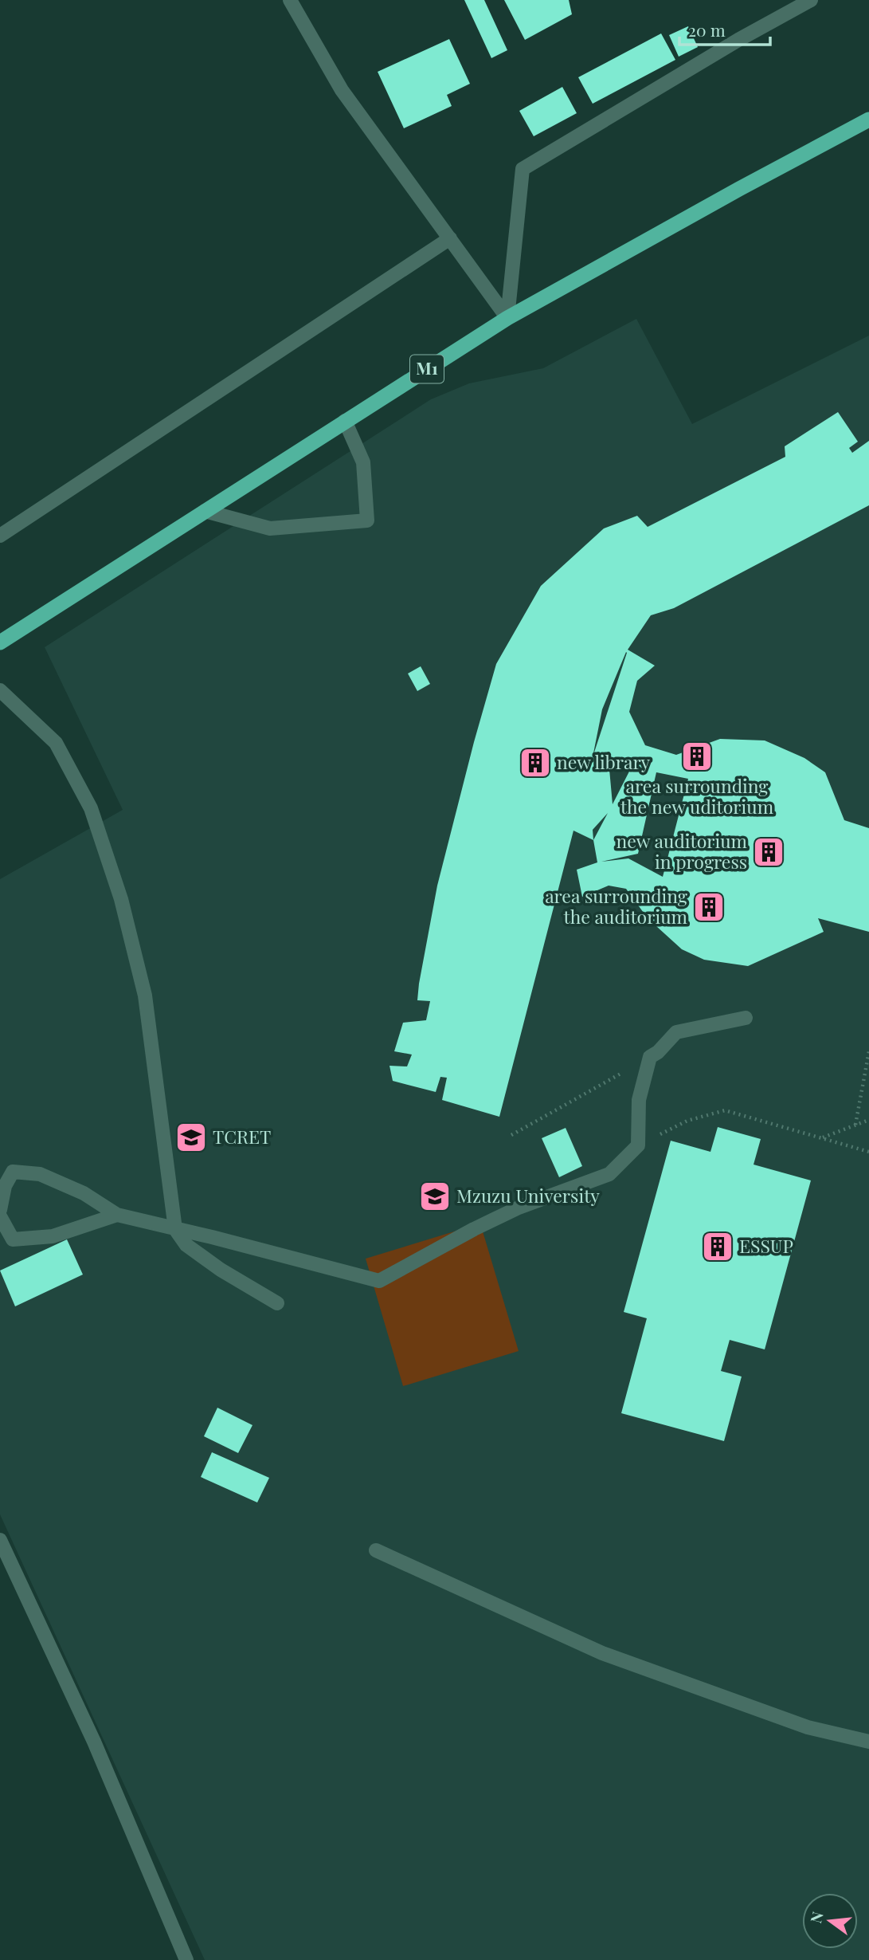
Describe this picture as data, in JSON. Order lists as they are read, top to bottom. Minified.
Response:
{"streets":{"highway":["M1"]},"places":{"building":["area surrounding the new uditorium","new library","new auditorium in progress","area surrounding the auditorium","ESSUP"],"school or university":["TCRET","Mzuzu University"]},"scale_bar":"20 m","north":"left"}
